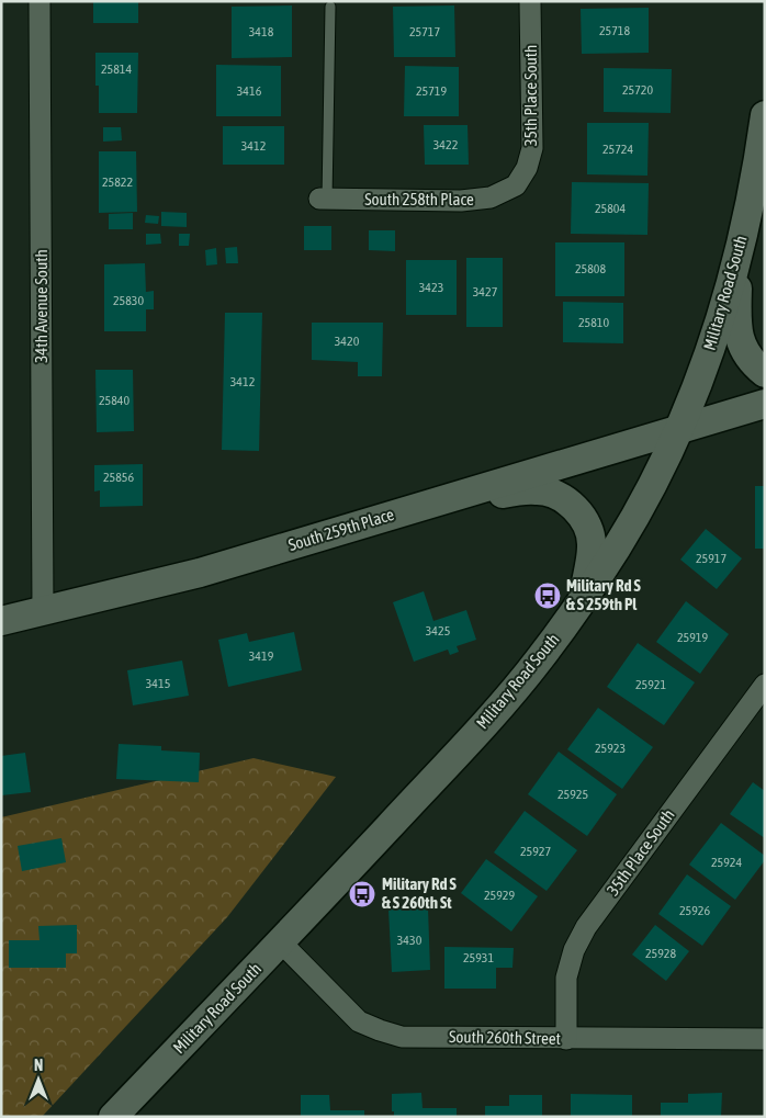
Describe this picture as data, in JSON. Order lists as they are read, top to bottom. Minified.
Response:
{"streets":{"main road":["Military Road South","South 259th Place"],"street":["35th Place South","South 258th Place","34th Avenue South","South 260th Street"]},"crossings":[["35th Place South","South 258th Place"],["35th Place South","South 260th Street"],["Military Road South","South 259th Place"],["Military Road South","South 260th Street"],["34th Avenue South","South 259th Place"]],"places":{"bus stop":["Military Rd S & S 259th Pl","Military Rd S & S 260th St"]},"house_numbers":["25718","3418","25717","25814","25720","3416","25719","3422","3412","25724","25822","25804","25808","3423","3427","25830","25810","3420","3412","25840","25856","25917","3425","25919","3419","3415","25921","25923","25925","25927","25924","25929","25926","3430","25928","25931"],"north":"top"}
